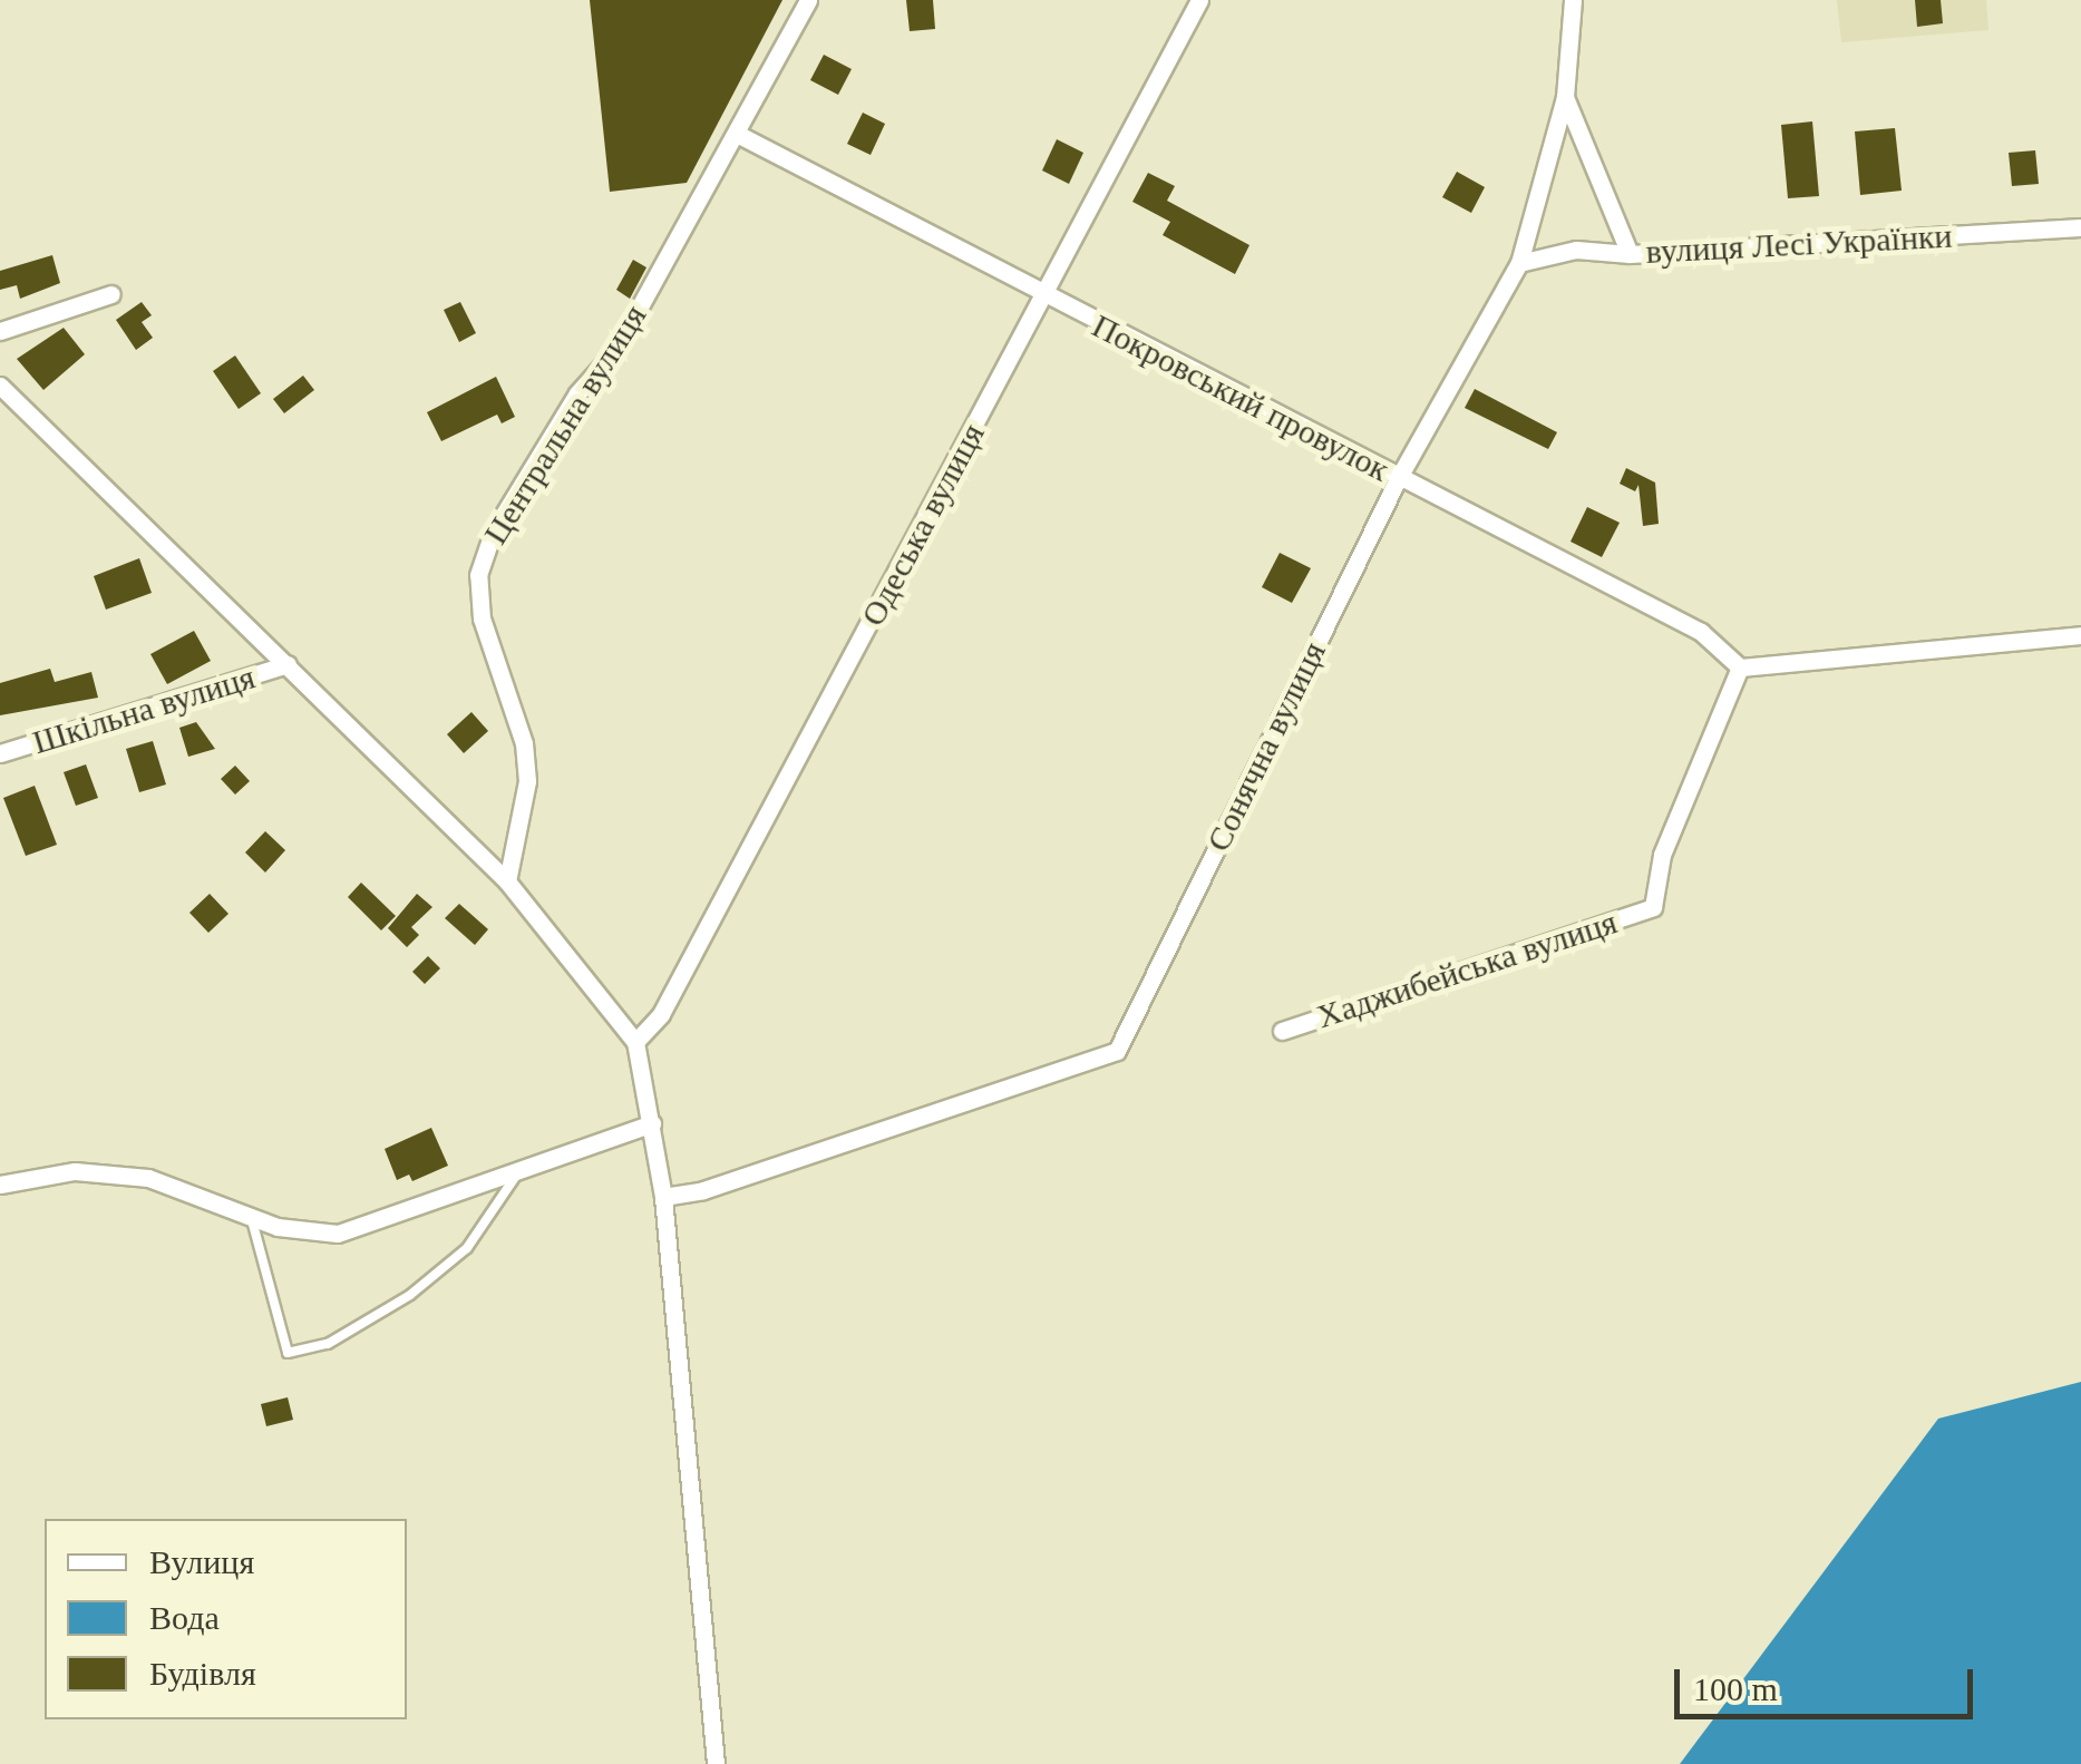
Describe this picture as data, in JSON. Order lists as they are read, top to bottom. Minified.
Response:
{"streets":{"street":["вулиця Лесі Українки","Покровський провулок","Центральна вулиця","Одеська вулиця","Шкільна вулиця","Сонячна вулиця","Хаджибейська вулиця"]},"crossings":[["вулиця Лесі Українки","Сонячна вулиця"],["Покровський провулок","Центральна вулиця"],["Покровський провулок","Одеська вулиця"],["Покровський провулок","Сонячна вулиця"],["Покровський провулок","Хаджибейська вулиця"]],"legend":["Вулиця","Вода","Будівля"],"scale_bar":"100 m"}
